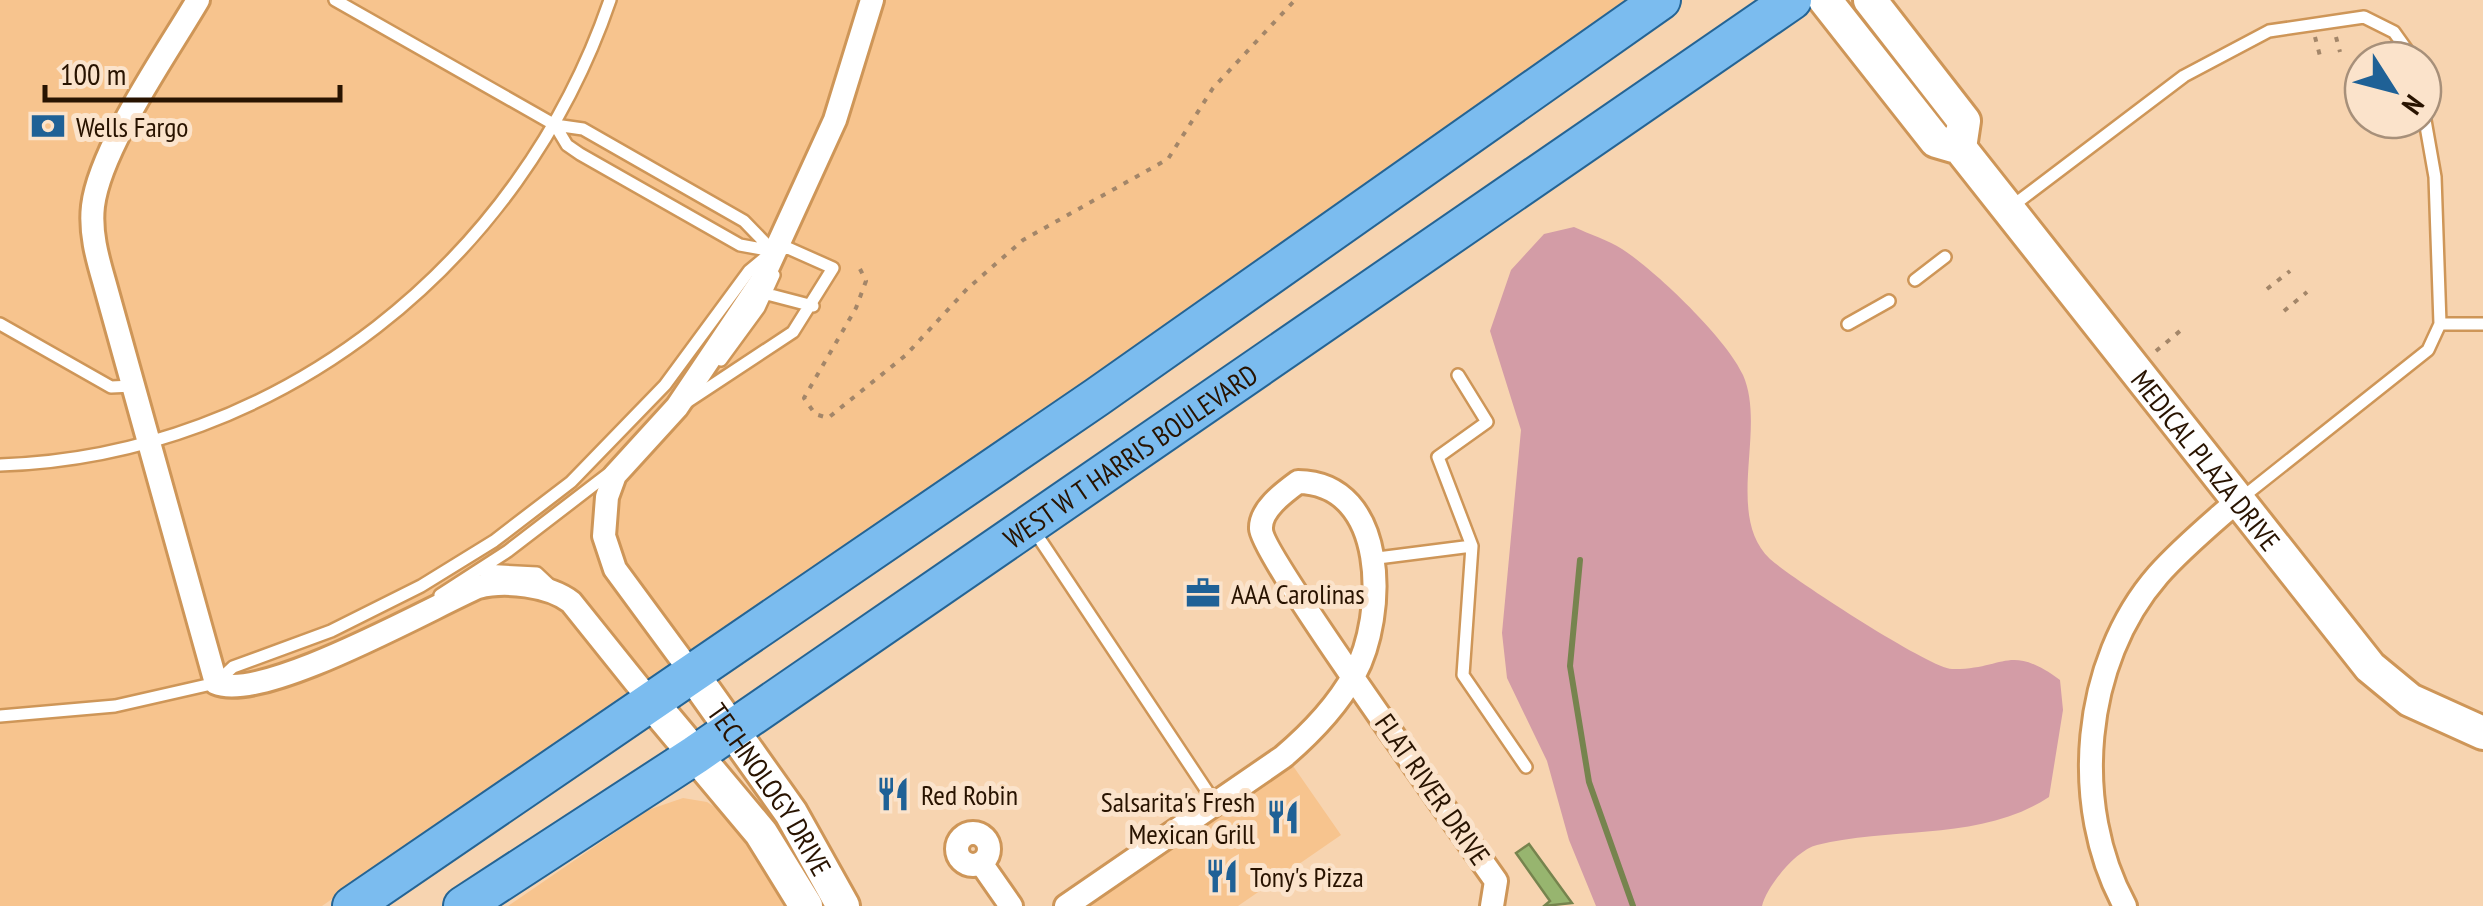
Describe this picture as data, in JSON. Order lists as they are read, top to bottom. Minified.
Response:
{"streets":{"main road":["WEST W T HARRIS BOULEVARD"],"street":["MEDICAL PLAZA DRIVE","TECHNOLOGY DRIVE","FLAT RIVER DRIVE"]},"crossings":[["WEST W T HARRIS BOULEVARD","TECHNOLOGY DRIVE"]],"places":{"bank":["Wells Fargo"],"office":["AAA Carolinas"],"restaurant":["Red Robin","Salsarita's Fresh Mexican Grill","Tony's Pizza"]},"scale_bar":"100 m","north":"bottom right"}
